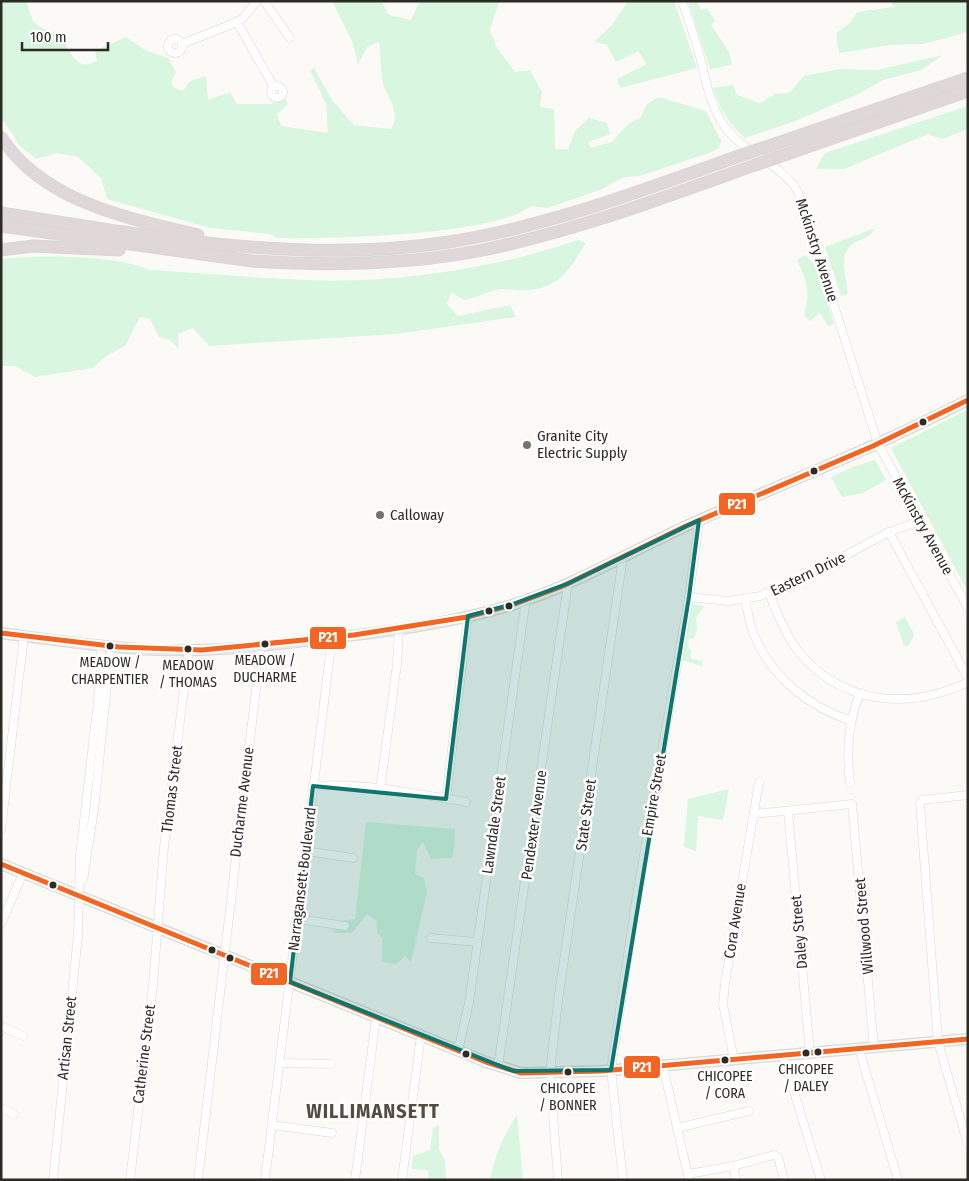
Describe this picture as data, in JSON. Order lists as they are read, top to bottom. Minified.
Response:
{"streets":{"street":["Mckinstry Avenue","McKinstry Avenue","Eastern Drive","Thomas Street","Empire Street","Ducharme Avenue","State Street","Lawndale Street","Pendexter Avenue","Narragansett Boulevard","Cora Avenue","Willwood Street","Daley Street","Artisan Street","Catherine Street"]},"crossings":[["Mckinstry Avenue","McKinstry Avenue"],["McKinstry Avenue","Eastern Drive"],["Eastern Drive","Empire Street"],["Thomas Street","Catherine Street"],["Willwood Street","Daley Street"]],"districts":["WILLIMANSETT"],"places":["Granite City Electric Supply","Calloway","MEADOW / DUCHARME","MEADOW / CHARPENTIER","MEADOW / THOMAS","CHICOPEE / DALEY","CHICOPEE / CORA","CHICOPEE / BONNER"],"lines":["transit line P21"],"scale_bar":"100 m"}
